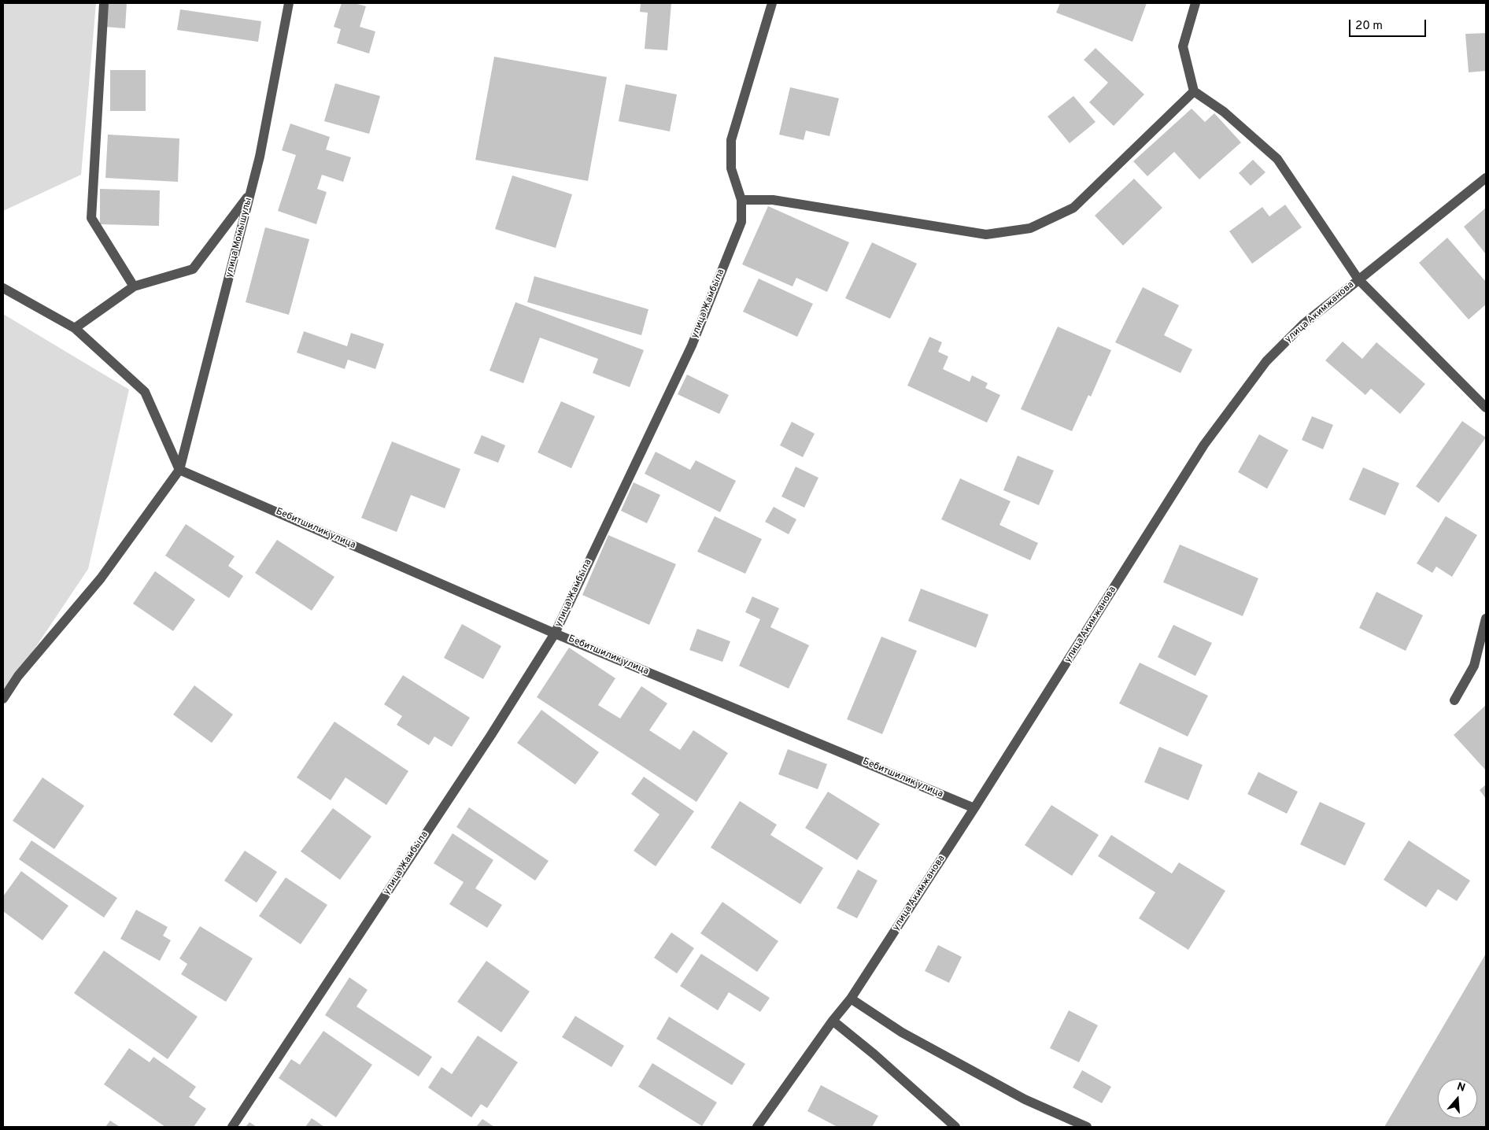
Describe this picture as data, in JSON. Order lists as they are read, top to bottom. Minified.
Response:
{"streets":{"street":["улица Момышулы","улица Жамбыла","улица Акимжанова","Бебитшилик улица"]},"crossings":[["улица Момышулы","Бебитшилик улица"],["улица Жамбыла","Бебитшилик улица"],["улица Акимжанова","Бебитшилик улица"]],"scale_bar":"20 m","north":"top"}
